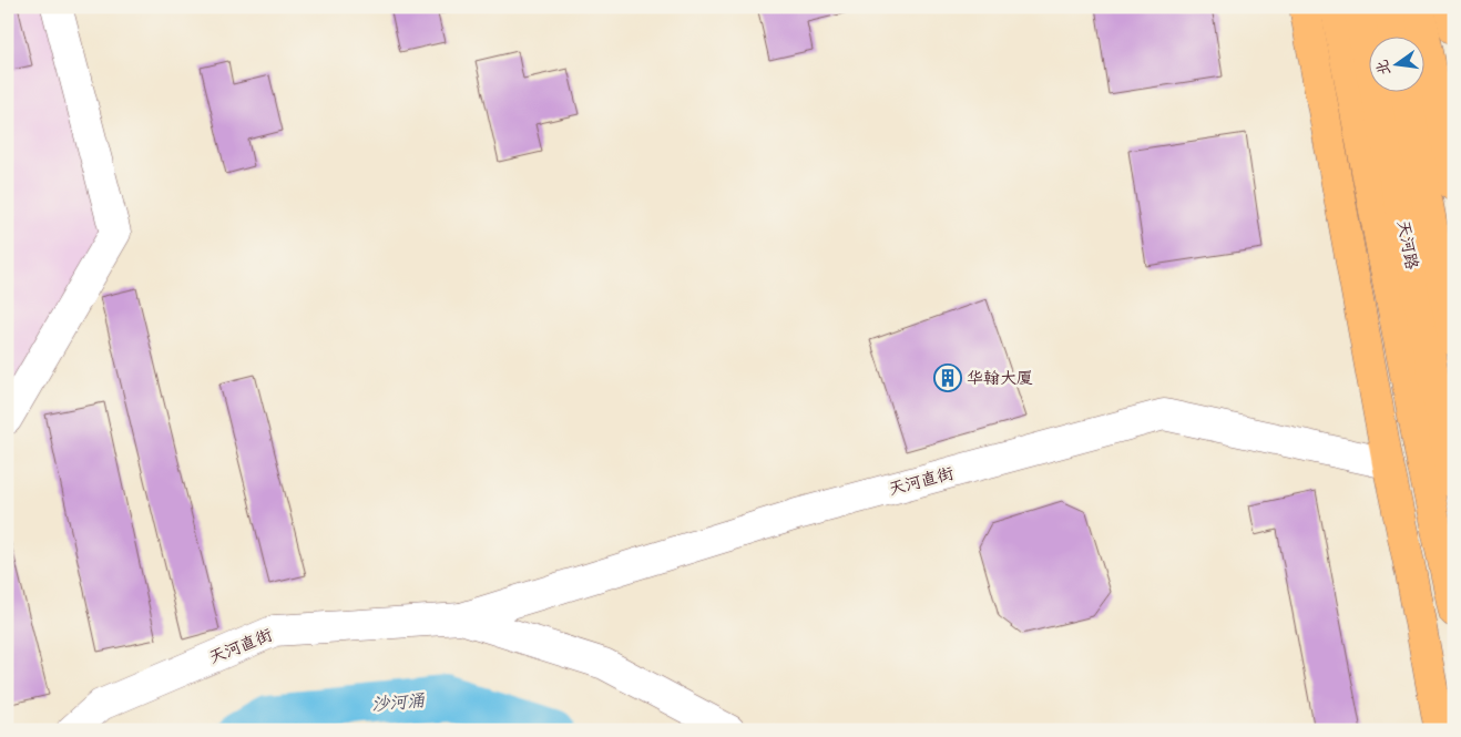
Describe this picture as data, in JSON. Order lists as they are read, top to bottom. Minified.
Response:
{"streets":{"main road":["天河路"],"street":["天河直街"]},"water":["沙河涌"],"places":{"building":["华翰大厦"]},"north":"left"}
